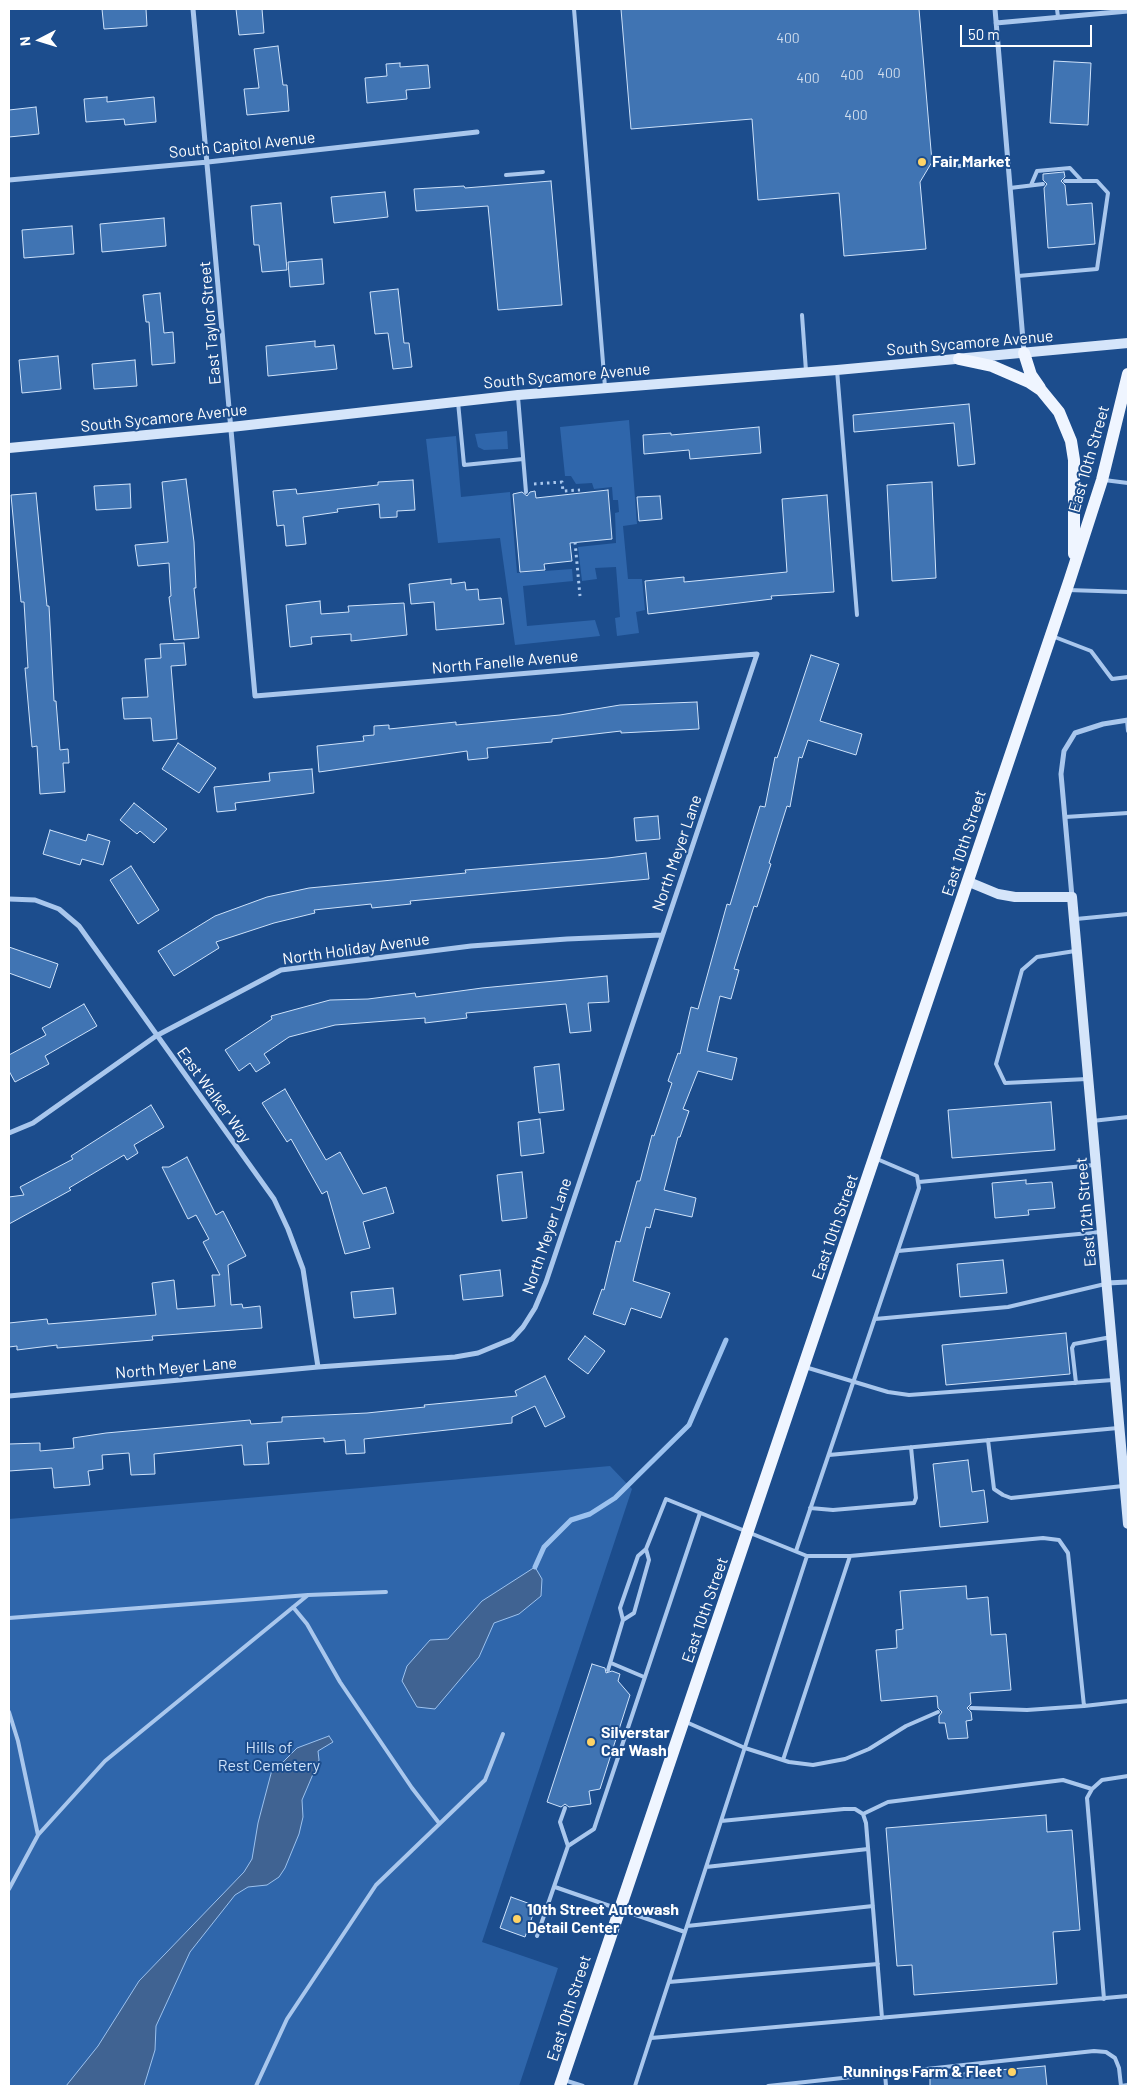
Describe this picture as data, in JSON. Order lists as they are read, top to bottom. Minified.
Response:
{"streets":{"main road":["South Sycamore Avenue","East 10th Street","East 12th Street"],"street":["South Capitol Avenue","East Taylor Street","North Fanelle Avenue","North Meyer Lane","North Holiday Avenue","East Walker Way"]},"crossings":[["South Capitol Avenue","East Taylor Street"],["East Taylor Street","South Sycamore Avenue"],["East Taylor Street","North Fanelle Avenue"],["North Fanelle Avenue","North Meyer Lane"],["North Meyer Lane","North Holiday Avenue"],["North Meyer Lane","East Walker Way"],["North Holiday Avenue","East Walker Way"]],"parks":["Hills of Rest Cemetery"],"places":["Fair Market","Silverstar Car Wash","10th Street Autowash Detail Center","Runnings Farm & Fleet"],"house_numbers":["400","400","400","400","400"],"scale_bar":"50 m","north":"left"}
